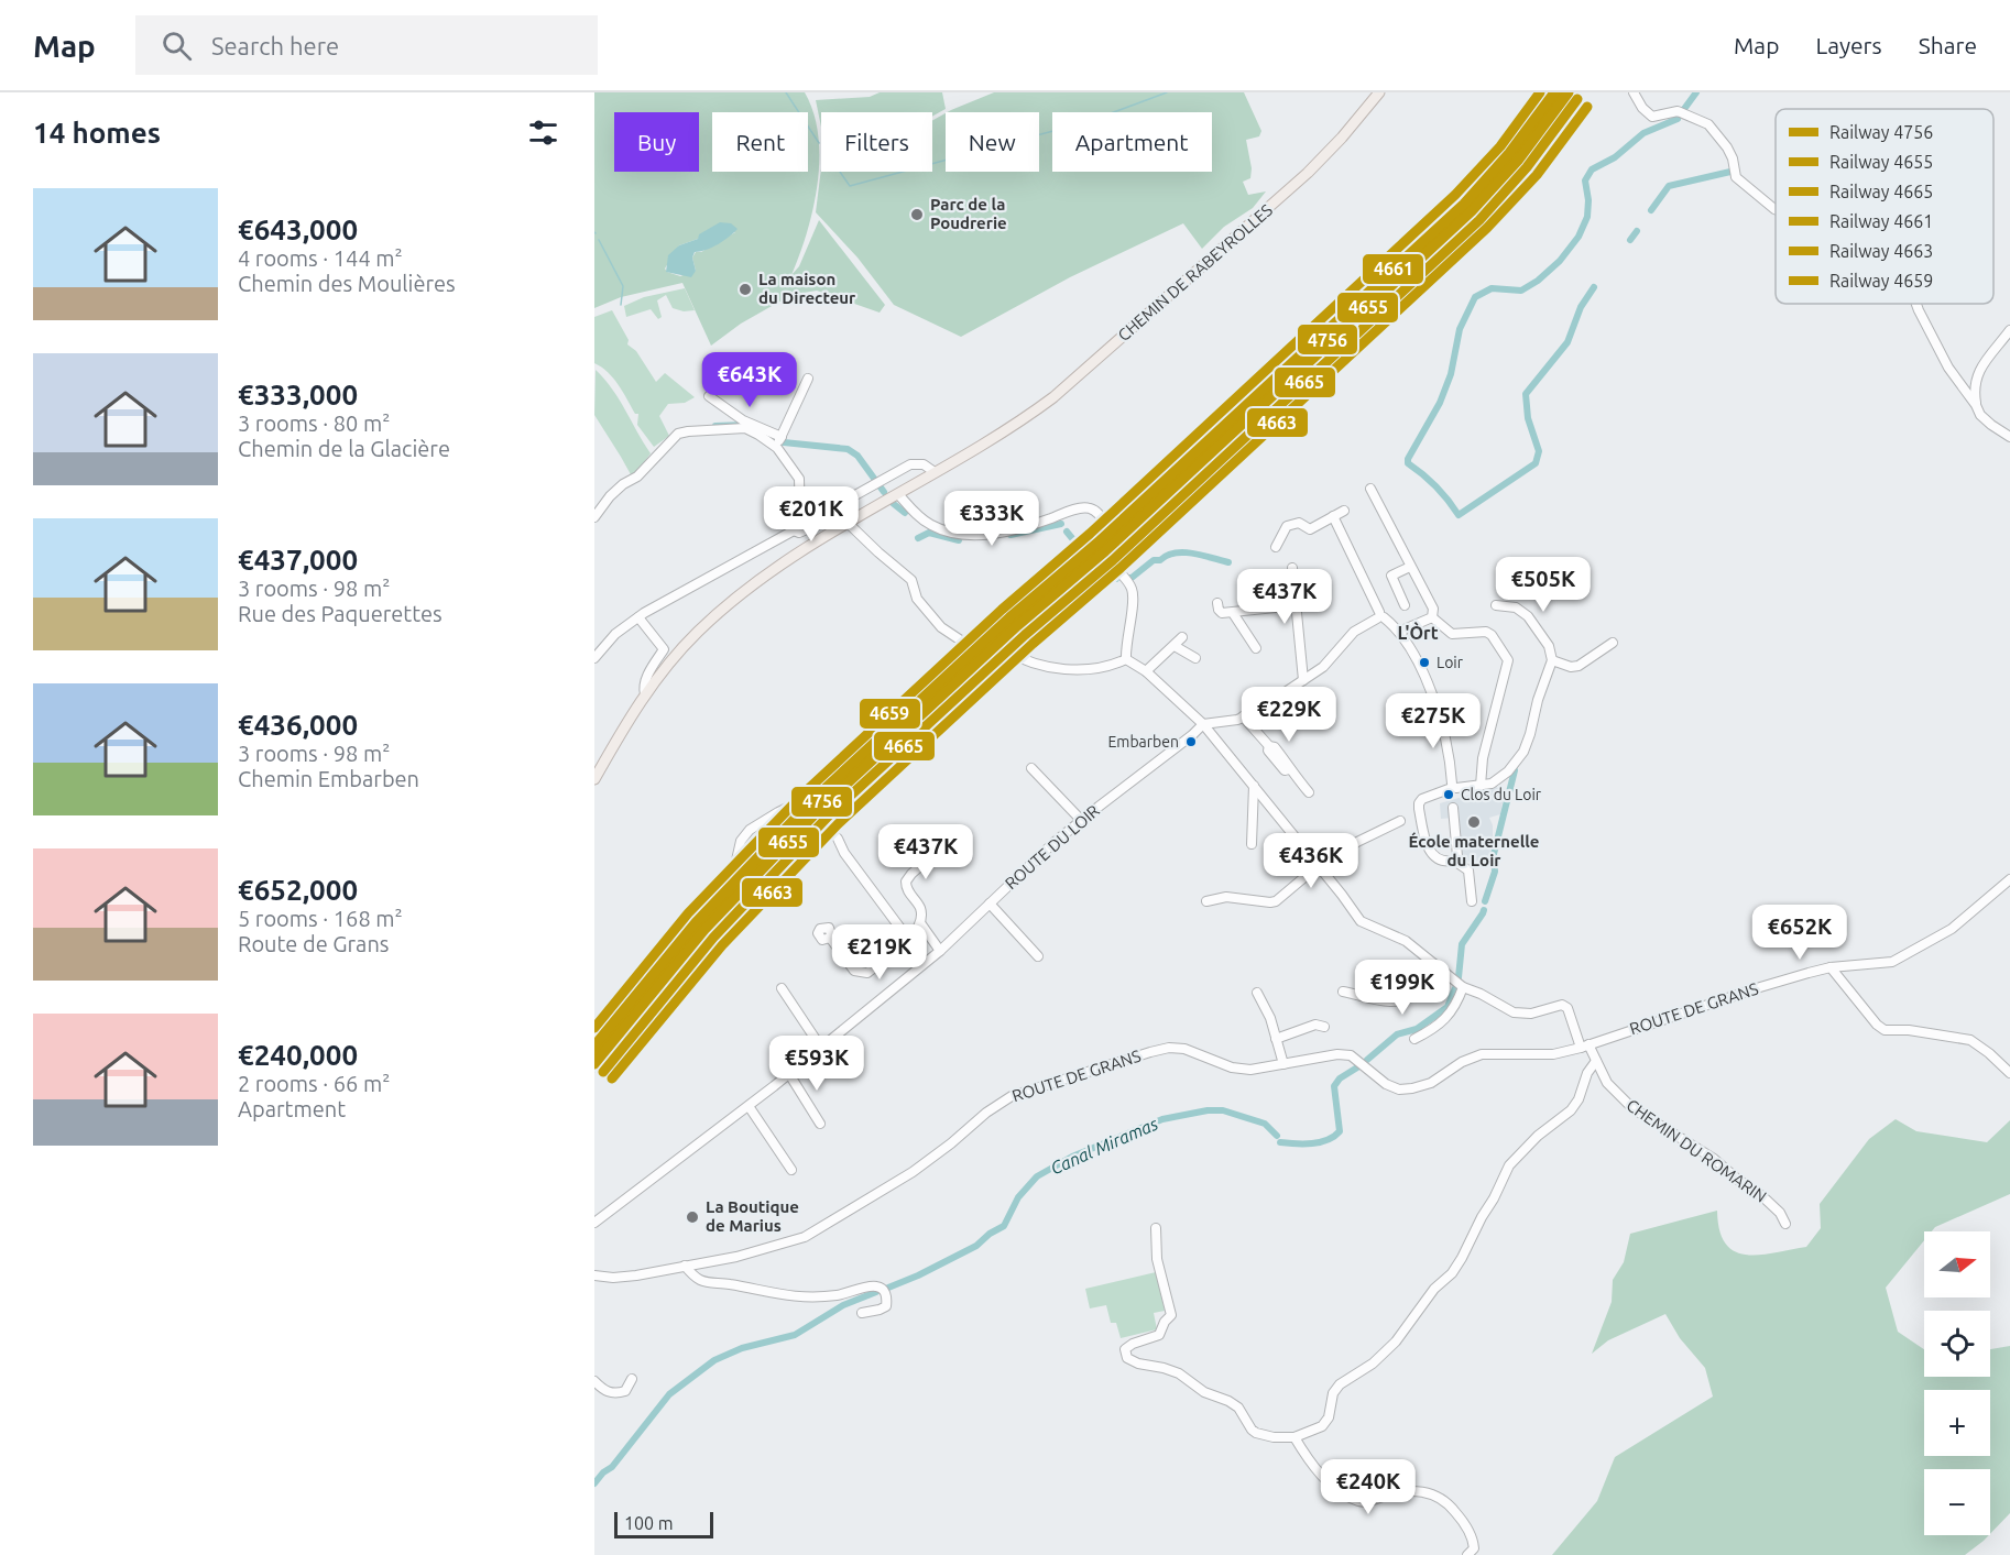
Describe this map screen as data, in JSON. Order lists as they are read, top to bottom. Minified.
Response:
{"streets":{"main road":["CHEMIN DE RABEYROLLES"],"street":["ROUTE DU LOIR","ROUTE DE GRANS","CHEMIN DU ROMARIN"]},"crossings":[["ROUTE DE GRANS","CHEMIN DU ROMARIN"]],"districts":["L'Òrt"],"water":["Canal Miramas"],"places":["Parc de la Poudrerie","La maison du Directeur","Loir","Embarben","Clos du Loir","École maternelle du Loir","La Boutique de Marius"],"lines":["rail line 4756","rail line 4655","rail line 4661","rail line 4659","rail line 4665","rail line 4663"],"legend":["Railway 4756","Railway 4655","Railway 4665","Railway 4661","Railway 4663","Railway 4659"],"scale_bar":"100 m","north":"right","page":{"header":"Map","search":"Search here","nav":["Map","Layers","Share"],"heading":"14 homes","chip":["Buy","Rent","Filters","New","Apartment"],"list":[{"name":"€643,000","note":"4 rooms · 144 m² · Chemin des Moulières"},{"name":"€333,000","note":"3 rooms · 80 m² · Chemin de la Glacière"},{"name":"€437,000","note":"3 rooms · 98 m² · Rue des Paquerettes"},{"name":"€436,000","note":"3 rooms · 98 m² · Chemin Embarben"},{"name":"€652,000","note":"5 rooms · 168 m² · Route de Grans"},{"name":"€240,000","note":"2 rooms · 66 m² · Apartment"}],"price":["€643K","€201K","€333K","€505K","€437K","€229K","€275K","€437K","€436K","€652K","€219K","€199K","€593K","€240K"],"map_buttons":["+","−"],"scale":"100 m"}}
